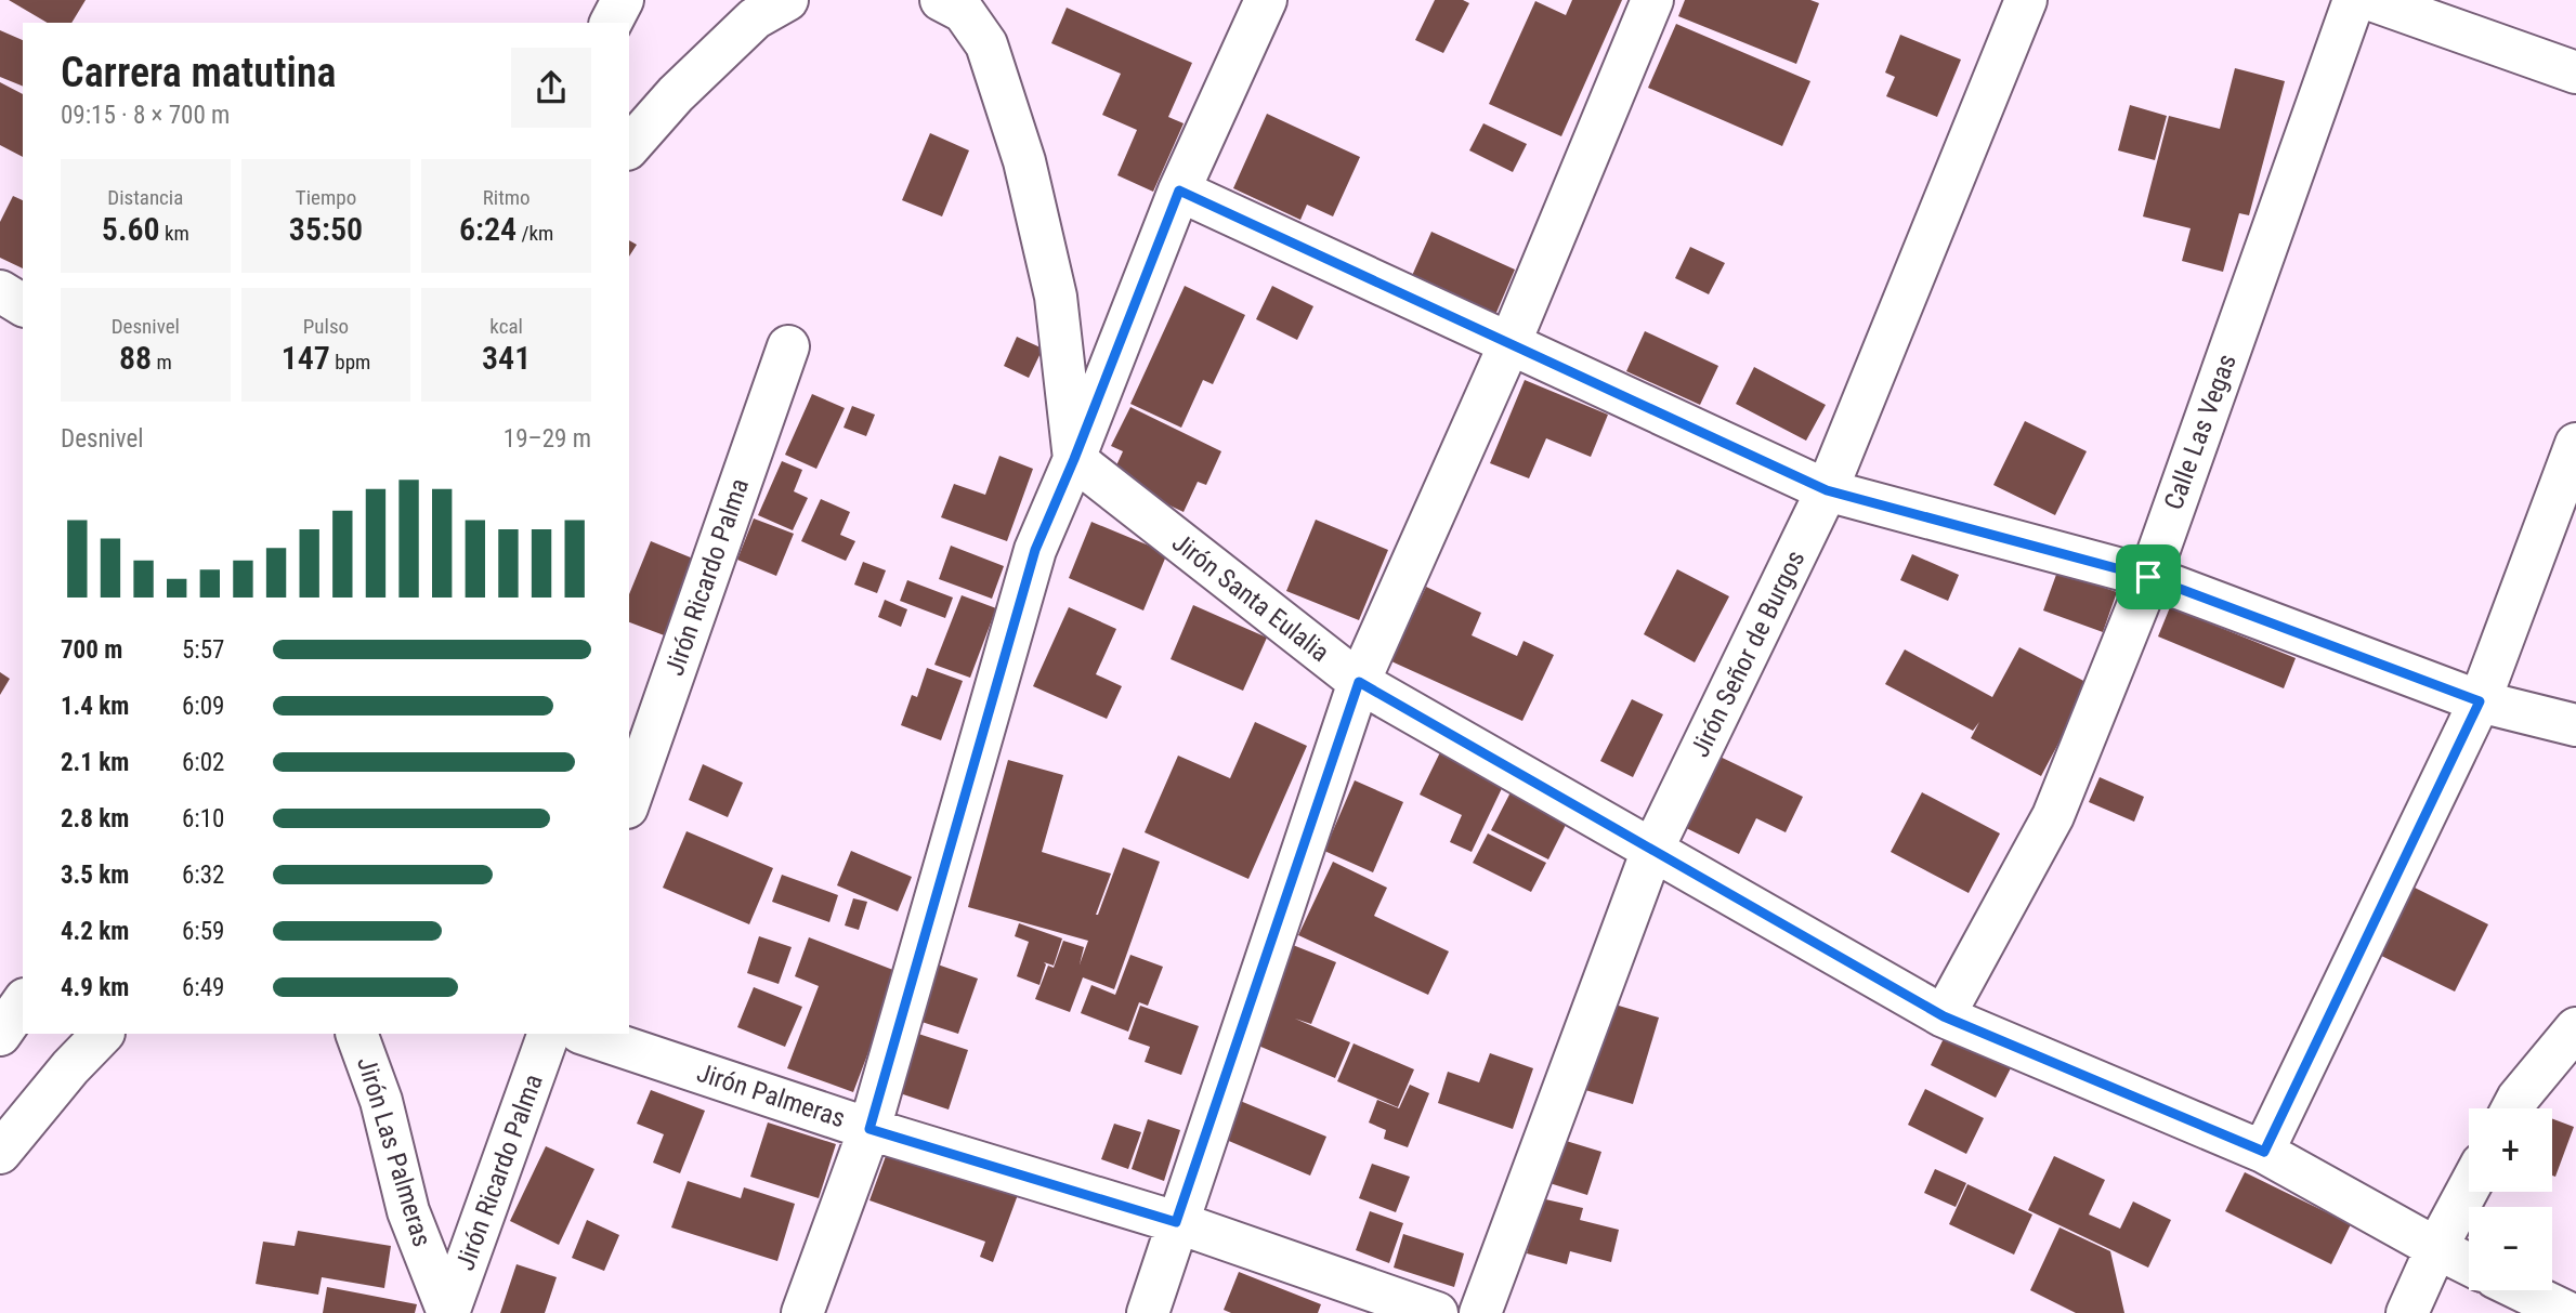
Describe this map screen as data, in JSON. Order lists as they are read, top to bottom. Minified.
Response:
{"streets":{"street":["Calle Las Vegas","Jirón Ricardo Palma","Jirón Santa Eulalia","Jirón Señor de Burgos","Jirón Palmeras","Jirón Las Palmeras"]},"crossings":[["Calle Las Vegas","Jirón Santa Eulalia"],["Jirón Ricardo Palma","Jirón Las Palmeras"],["Jirón Santa Eulalia","Jirón Señor de Burgos"]],"page":{"heading":["Carrera matutina","09:15 · 8 × 700 m"],"stats":[["Distancia","5.60 km"],["Tiempo","35:50"],["Ritmo","6:24 /km"],["Desnivel","88 m"],["Pulso","147 bpm"],["kcal","341"]],"chart":["Desnivel","19–29 m"],"list":[{"name":"700 m","note":"5:57"},{"name":"1.4 km","note":"6:09"},{"name":"2.1 km","note":"6:02"},{"name":"2.8 km","note":"6:10"},{"name":"3.5 km","note":"6:32"},{"name":"4.2 km","note":"6:59"},{"name":"4.9 km","note":"6:49"}],"map_buttons":["+","−"]}}
